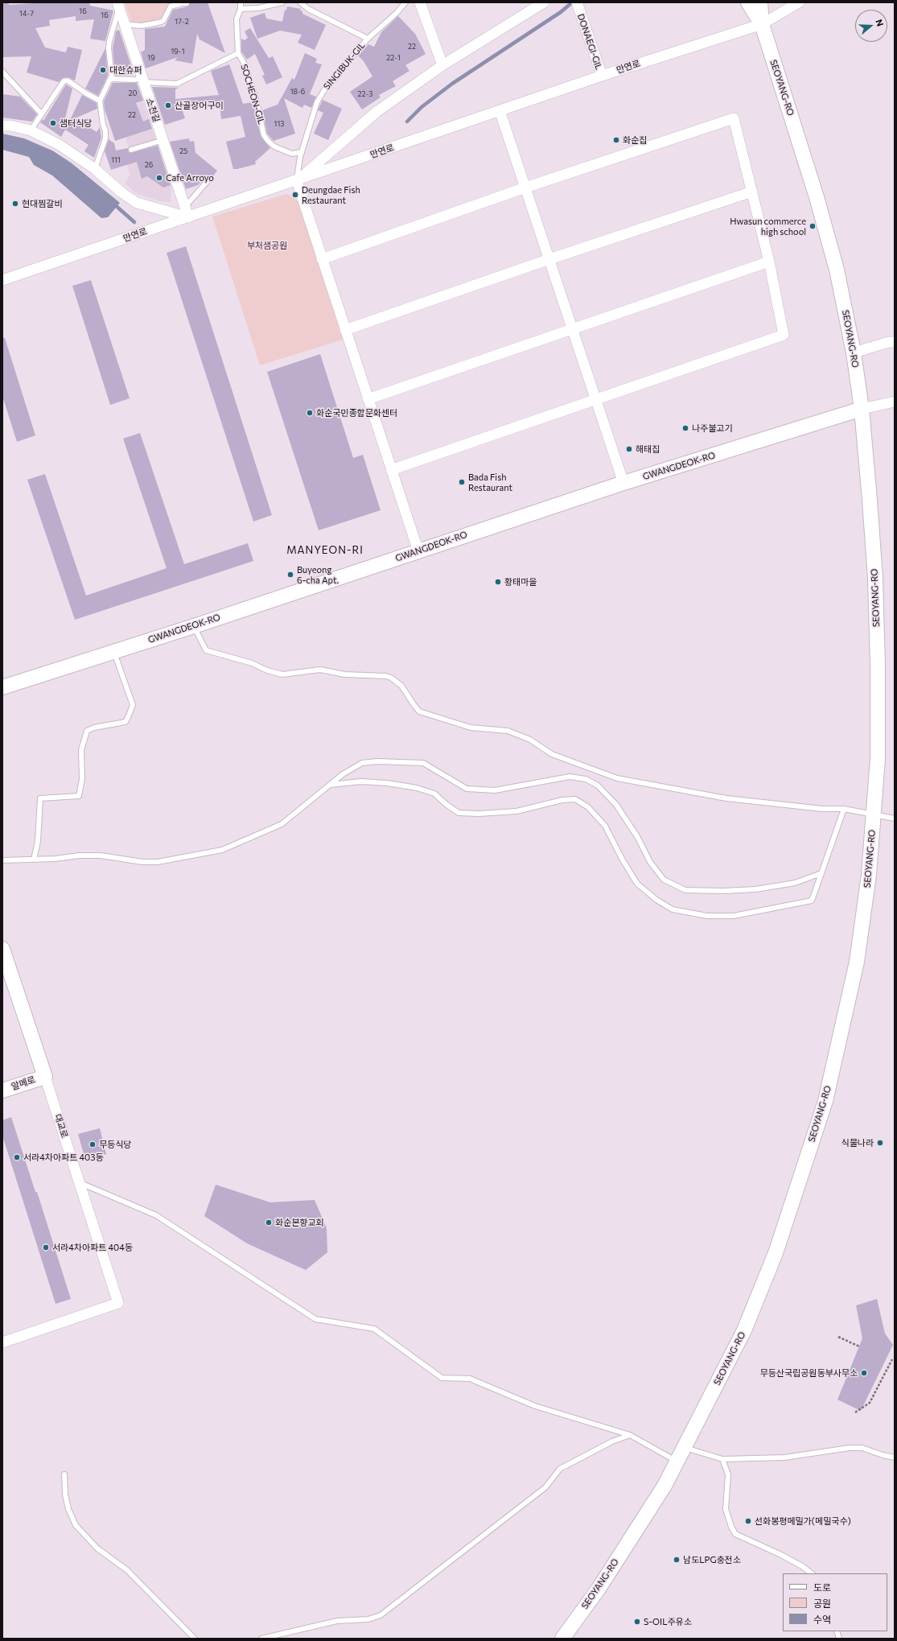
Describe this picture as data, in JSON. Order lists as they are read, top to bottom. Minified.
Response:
{"streets":{"main road":["SEOYANG-RO","GWANGDEOK-RO","알메로","대교로"],"street":["DONAEGI-GIL","만연로","소천길"],"lane":["SINGIBUK-GIL","SOCHEON-GIL"]},"crossings":[["DONAEGI-GIL","만연로"],["SINGIBUK-GIL","만연로"],["SINGIBUK-GIL","SOCHEON-GIL"],["만연로","SEOYANG-RO"],["만연로","소천길"],["SEOYANG-RO","GWANGDEOK-RO"],["SOCHEON-GIL","소천길"],["알메로","대교로"]],"districts":["MANYEON-RI"],"parks":["부처샘공원"],"places":["대한슈퍼","산골장어구이","샘터식당","화순집","Cafe Arroyo","Deungdae Fish Restaurant","현대찜갈비","Hwasun commerce high school","화순국민종합문화센터","나주불고기","해태집","Bada Fish Restaurant","Buyeong 6-cha Apt.","황태마을","식물나라","무등식당","서라4차아파트 403동","화순본향교회","서라4차아파트 404동","무등산국립공원동부사무소","선화봉평메밀가(메밀국수)","남도LPG충전소","S-OIL주유소"],"house_numbers":["16","14-7","16","17-2","22","19-1","19","22-1","18-6","20","22-3","22","113","25","111","26"],"legend":["도로","공원","수역"],"north":"right"}
